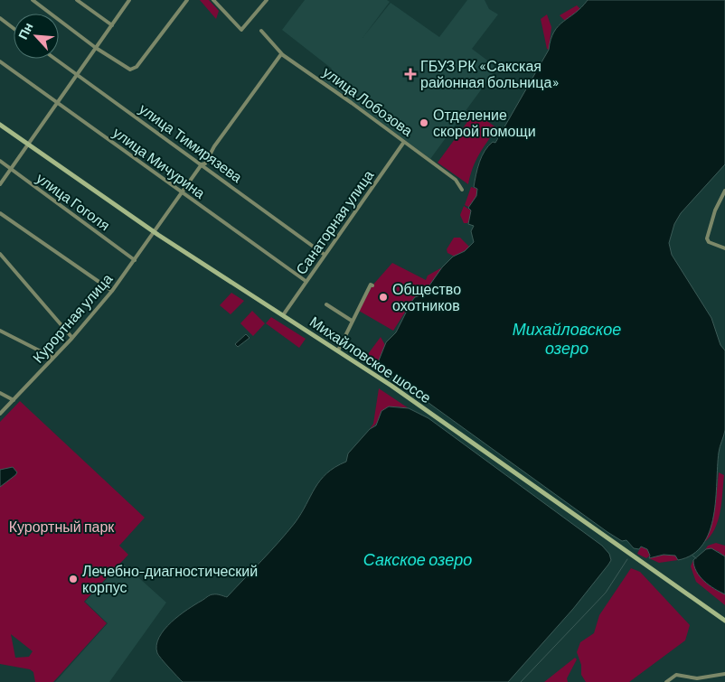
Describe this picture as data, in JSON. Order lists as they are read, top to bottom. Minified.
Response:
{"streets":{"main road":["Михайловское шоссе"],"street":["улица Лобозова","улица Тимирязева","улица Мичурина","улица Гоголя","Санаторная улица","Курортная улица"]},"crossings":[["улица Лобозова","Санаторная улица"],["улица Лобозова","Курортная улица"],["улица Тимирязева","Санаторная улица"],["улица Тимирязева","Курортная улица"],["улица Мичурина","Санаторная улица"],["улица Мичурина","Курортная улица"],["улица Гоголя","Курортная улица"],["Санаторная улица","Михайловское шоссе"],["Курортная улица","Михайловское шоссе"]],"water":["Михайловское озеро","Сакское озеро"],"parks":["Курортный парк"],"places":{"health":["ГБУЗ РК «Сакская районная больница»"],"other":["Отделение скорой помощи","Общество охотников","Лечебно-диагностический корпус"]},"north":"top left"}
